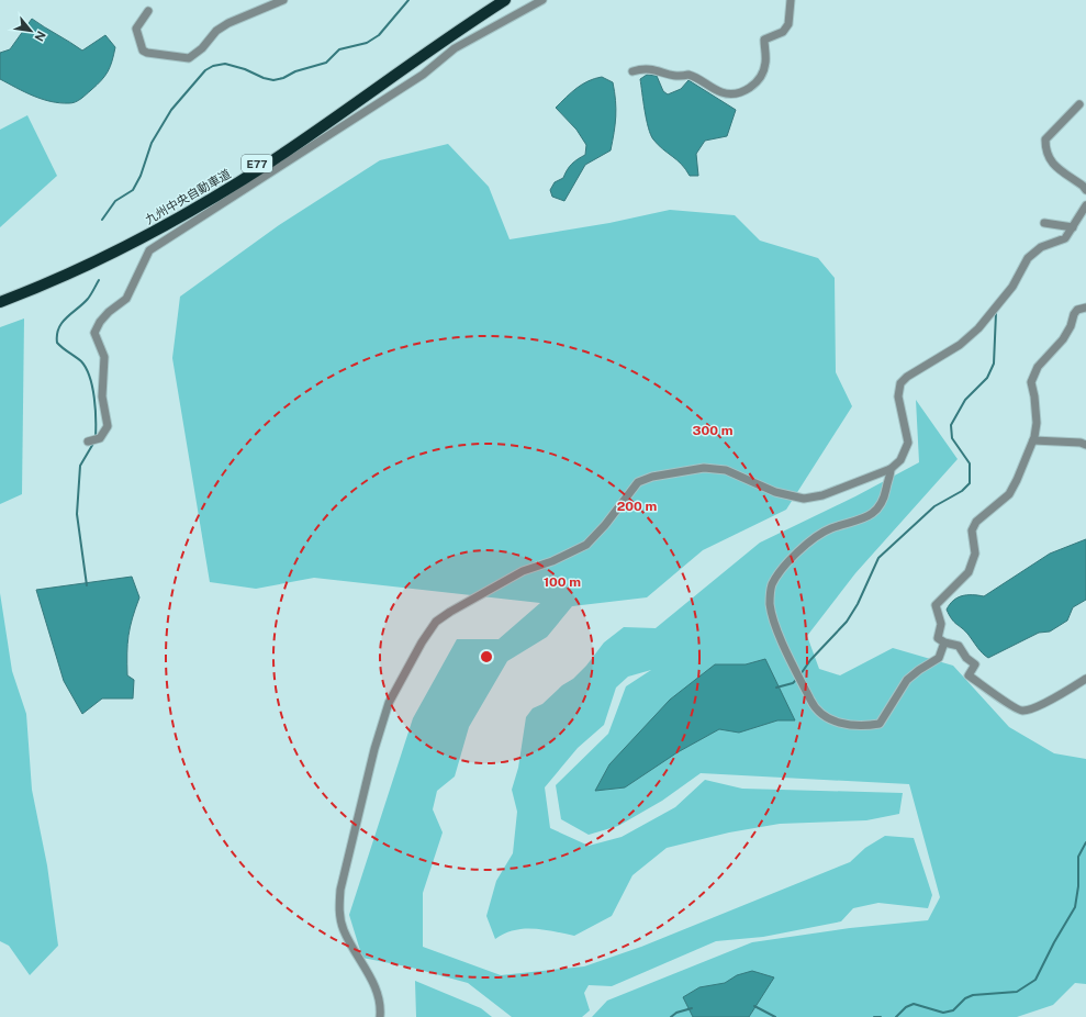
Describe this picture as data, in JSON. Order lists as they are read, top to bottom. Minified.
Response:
{"streets":{"highway":["E77","九州中央自動車道"]},"north":"bottom right","rings":["300 m","200 m","100 m"]}
